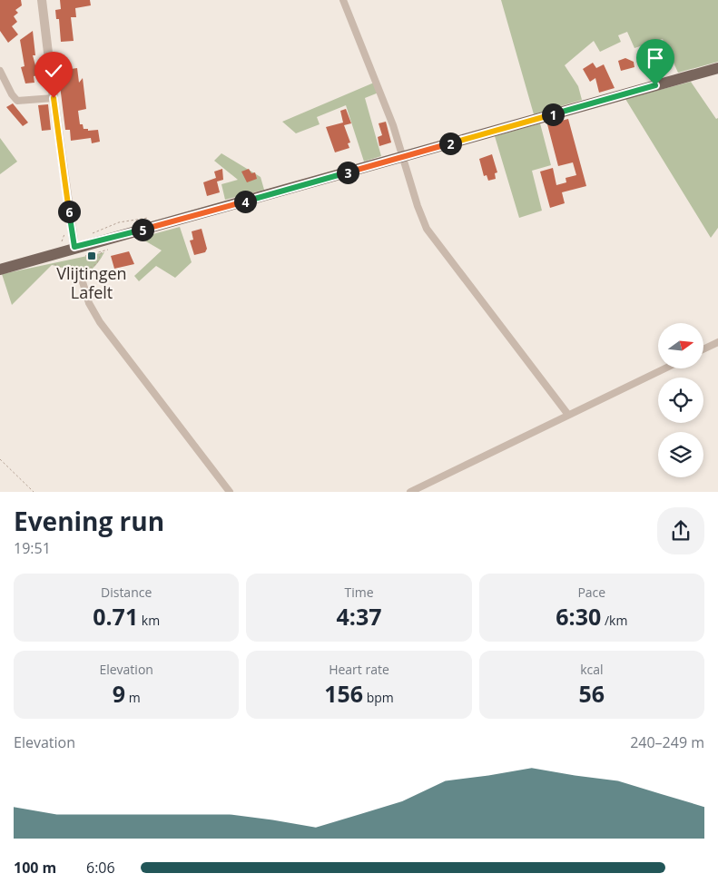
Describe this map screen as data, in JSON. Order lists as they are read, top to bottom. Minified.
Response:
{"places":{"transit":["Vlijtingen Lafelt"]},"north":"right","page":{"pins":["1","2","3","4","6","5"],"heading":["Evening run","19:51"],"stats":[["Distance","0.71 km"],["Time","4:37"],["Pace","6:30 /km"],["Elevation","9 m"],["Heart rate","156 bpm"],["kcal","56"]],"chart":["Elevation","240–249 m"],"list":[{"name":"100 m","note":"6:06"}]}}
